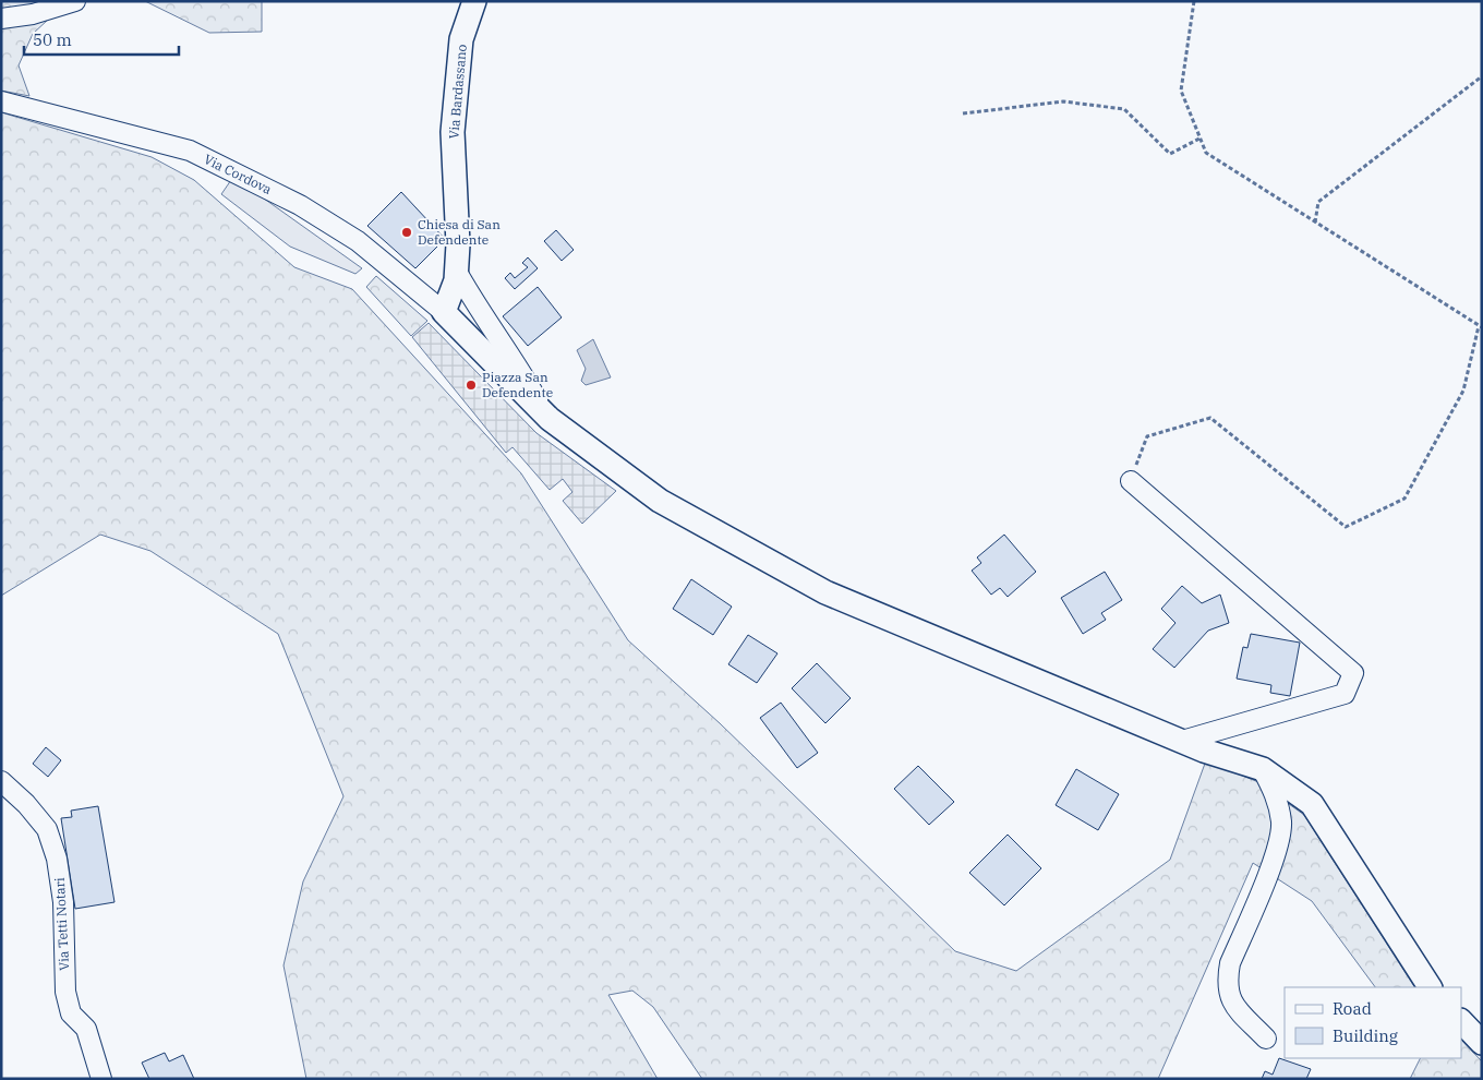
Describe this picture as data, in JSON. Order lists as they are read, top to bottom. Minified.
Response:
{"streets":{"street":["Via Bardassano","Via Cordova","Via Tetti Notari"]},"crossings":[["Via Bardassano","Via Cordova"]],"places":["Chiesa di San Defendente","Piazza San Defendente"],"legend":["Road","Building"],"scale_bar":"50 m"}
